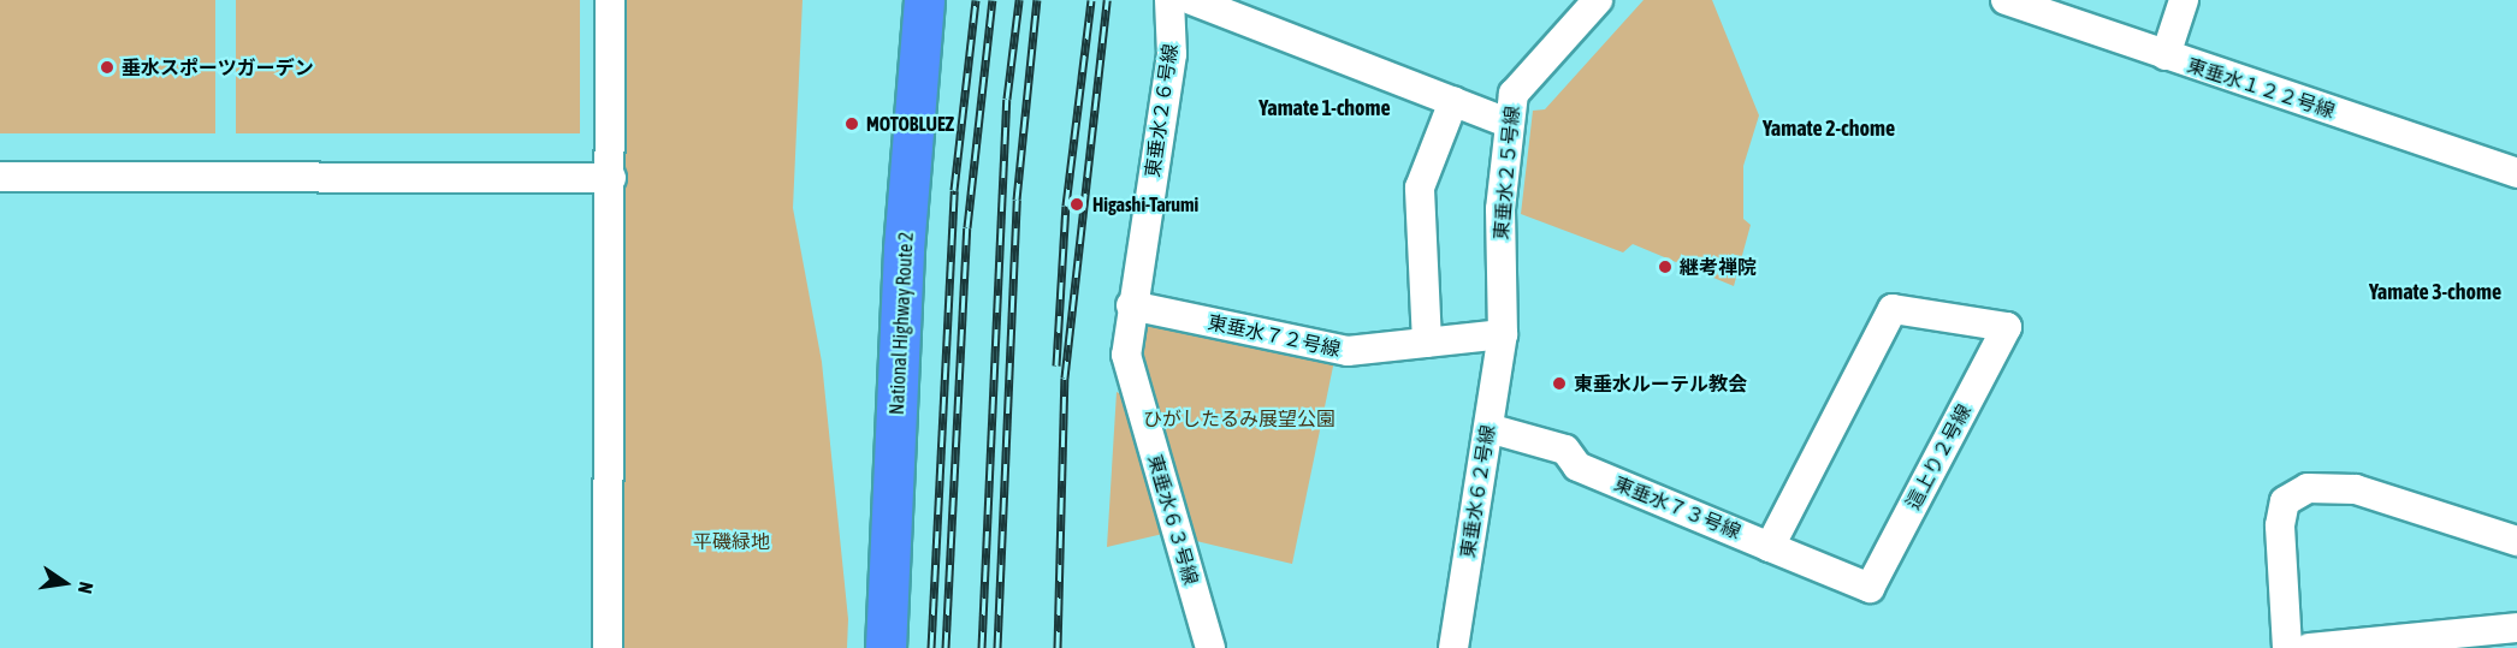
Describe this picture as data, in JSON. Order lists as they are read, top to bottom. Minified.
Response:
{"streets":{"highway":["National Highway Route 2"],"street":["東垂水１２２号線","東垂水２６号線","東垂水２５号線","東垂水７２号線","這上り２号線","東垂水６２号線","東垂水７３号線","東垂水６３号線"]},"crossings":[["東垂水２６号線","東垂水７２号線"],["東垂水２６号線","東垂水６３号線"],["東垂水２５号線","東垂水７２号線"],["東垂水２５号線","東垂水６２号線"],["東垂水７２号線","東垂水６２号線"],["東垂水７２号線","東垂水６３号線"],["這上り２号線","東垂水７３号線"],["東垂水６２号線","東垂水７３号線"]],"districts":["Yamate 1-chome","Yamate 2-chome","Yamate 3-chome"],"parks":["ひがしたるみ展望公園","平磯緑地"],"places":["垂水スポーツガーデン","MOTOBLUEZ","Higashi-Tarumi","継考禅院","東垂水ルーテル教会"],"north":"right"}
